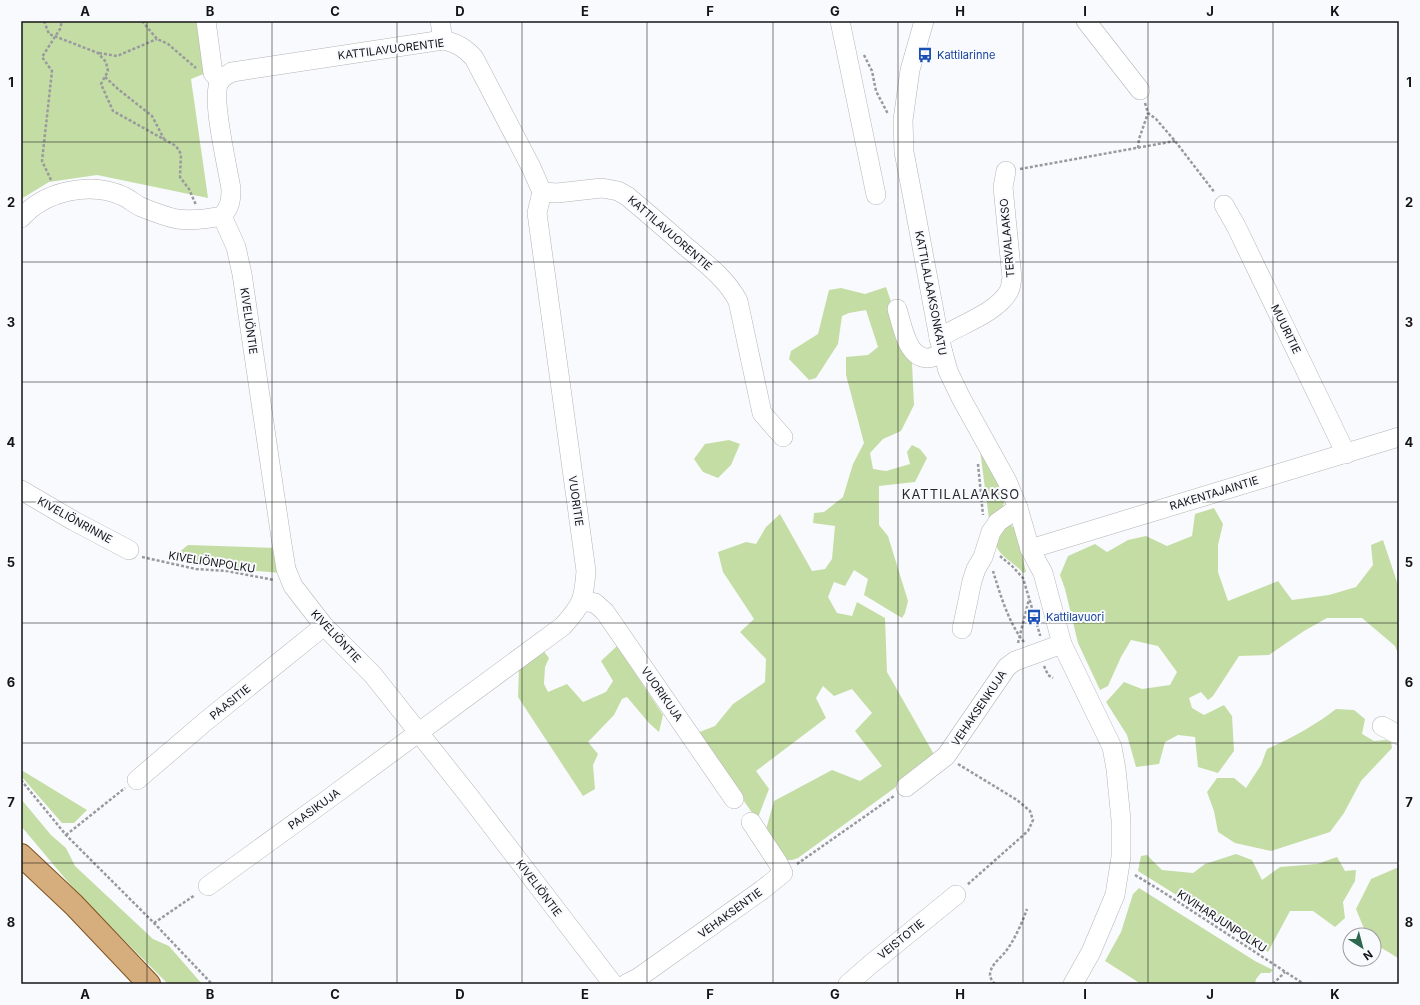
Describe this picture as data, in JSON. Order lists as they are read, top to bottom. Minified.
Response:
{"streets":{"street":["KATTILAVUORENTIE","TERVALAAKSO","KATTILALAAKSONKATU","KIVELIÖNTIE","MUURITIE","RAKENTAJAINTIE","VUORITIE","KIVELIÖNRINNE","VUORIKUJA","PAASITIE","VEHAKSENKUJA","PAASIKUJA","VEHAKSENTIE","VEISTOTIE"],"path":["KIVELIÖNPOLKU","KIVIHARJUNPOLKU"]},"crossings":[["KATTILAVUORENTIE","VUORITIE"],["TERVALAAKSO","KATTILALAAKSONKATU"],["KATTILALAAKSONKATU","RAKENTAJAINTIE"],["KATTILALAAKSONKATU","VEHAKSENKUJA"],["KIVELIÖNTIE","VUORITIE"],["KIVELIÖNTIE","KIVELIÖNPOLKU"],["KIVELIÖNTIE","PAASITIE"],["KIVELIÖNTIE","PAASIKUJA"],["MUURITIE","RAKENTAJAINTIE"],["VUORITIE","VUORIKUJA"],["VUORITIE","PAASIKUJA"],["KIVELIÖNRINNE","KIVELIÖNPOLKU"]],"districts":["KATTILALAAKSO"],"places":{"bus stop":["Kattilarinne","Kattilavuori"]},"north":"bottom right","grid":{"columns":["A","B","C","D","E","F","G","H","I","J","K"],"rows":["1","2","3","4","5","6","7","8"]}}
